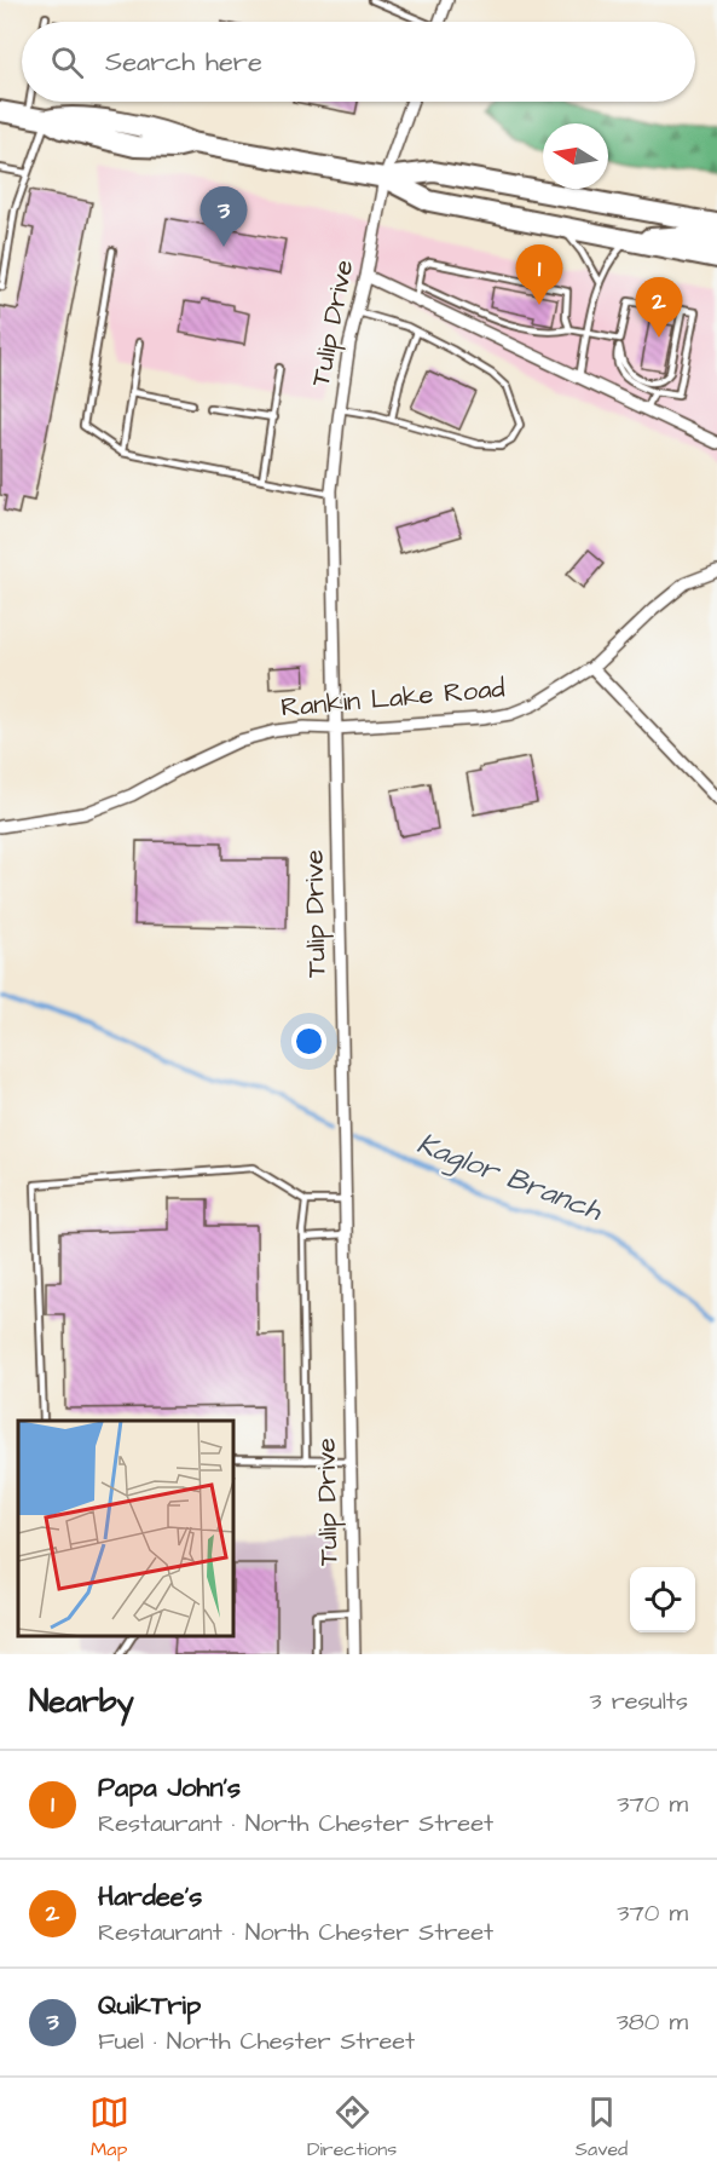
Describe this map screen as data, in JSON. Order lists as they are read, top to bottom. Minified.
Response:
{"streets":{"street":["Tulip Drive","Rankin Lake Road"]},"crossings":[["Tulip Drive","Rankin Lake Road"]],"water":["Kaglor Branch"],"north":"left","page":{"search":"Search here","pins":["3","1","2"],"heading":["Nearby","3 results"],"list":[{"mark":"1","name":"Papa John's","note":"Restaurant · North Chester Street","value":"370 m"},{"mark":"2","name":"Hardee's","note":"Restaurant · North Chester Street","value":"370 m"},{"mark":"3","name":"QuikTrip","note":"Fuel · North Chester Street","value":"380 m"}],"nav":["Map","Directions","Saved"]}}
